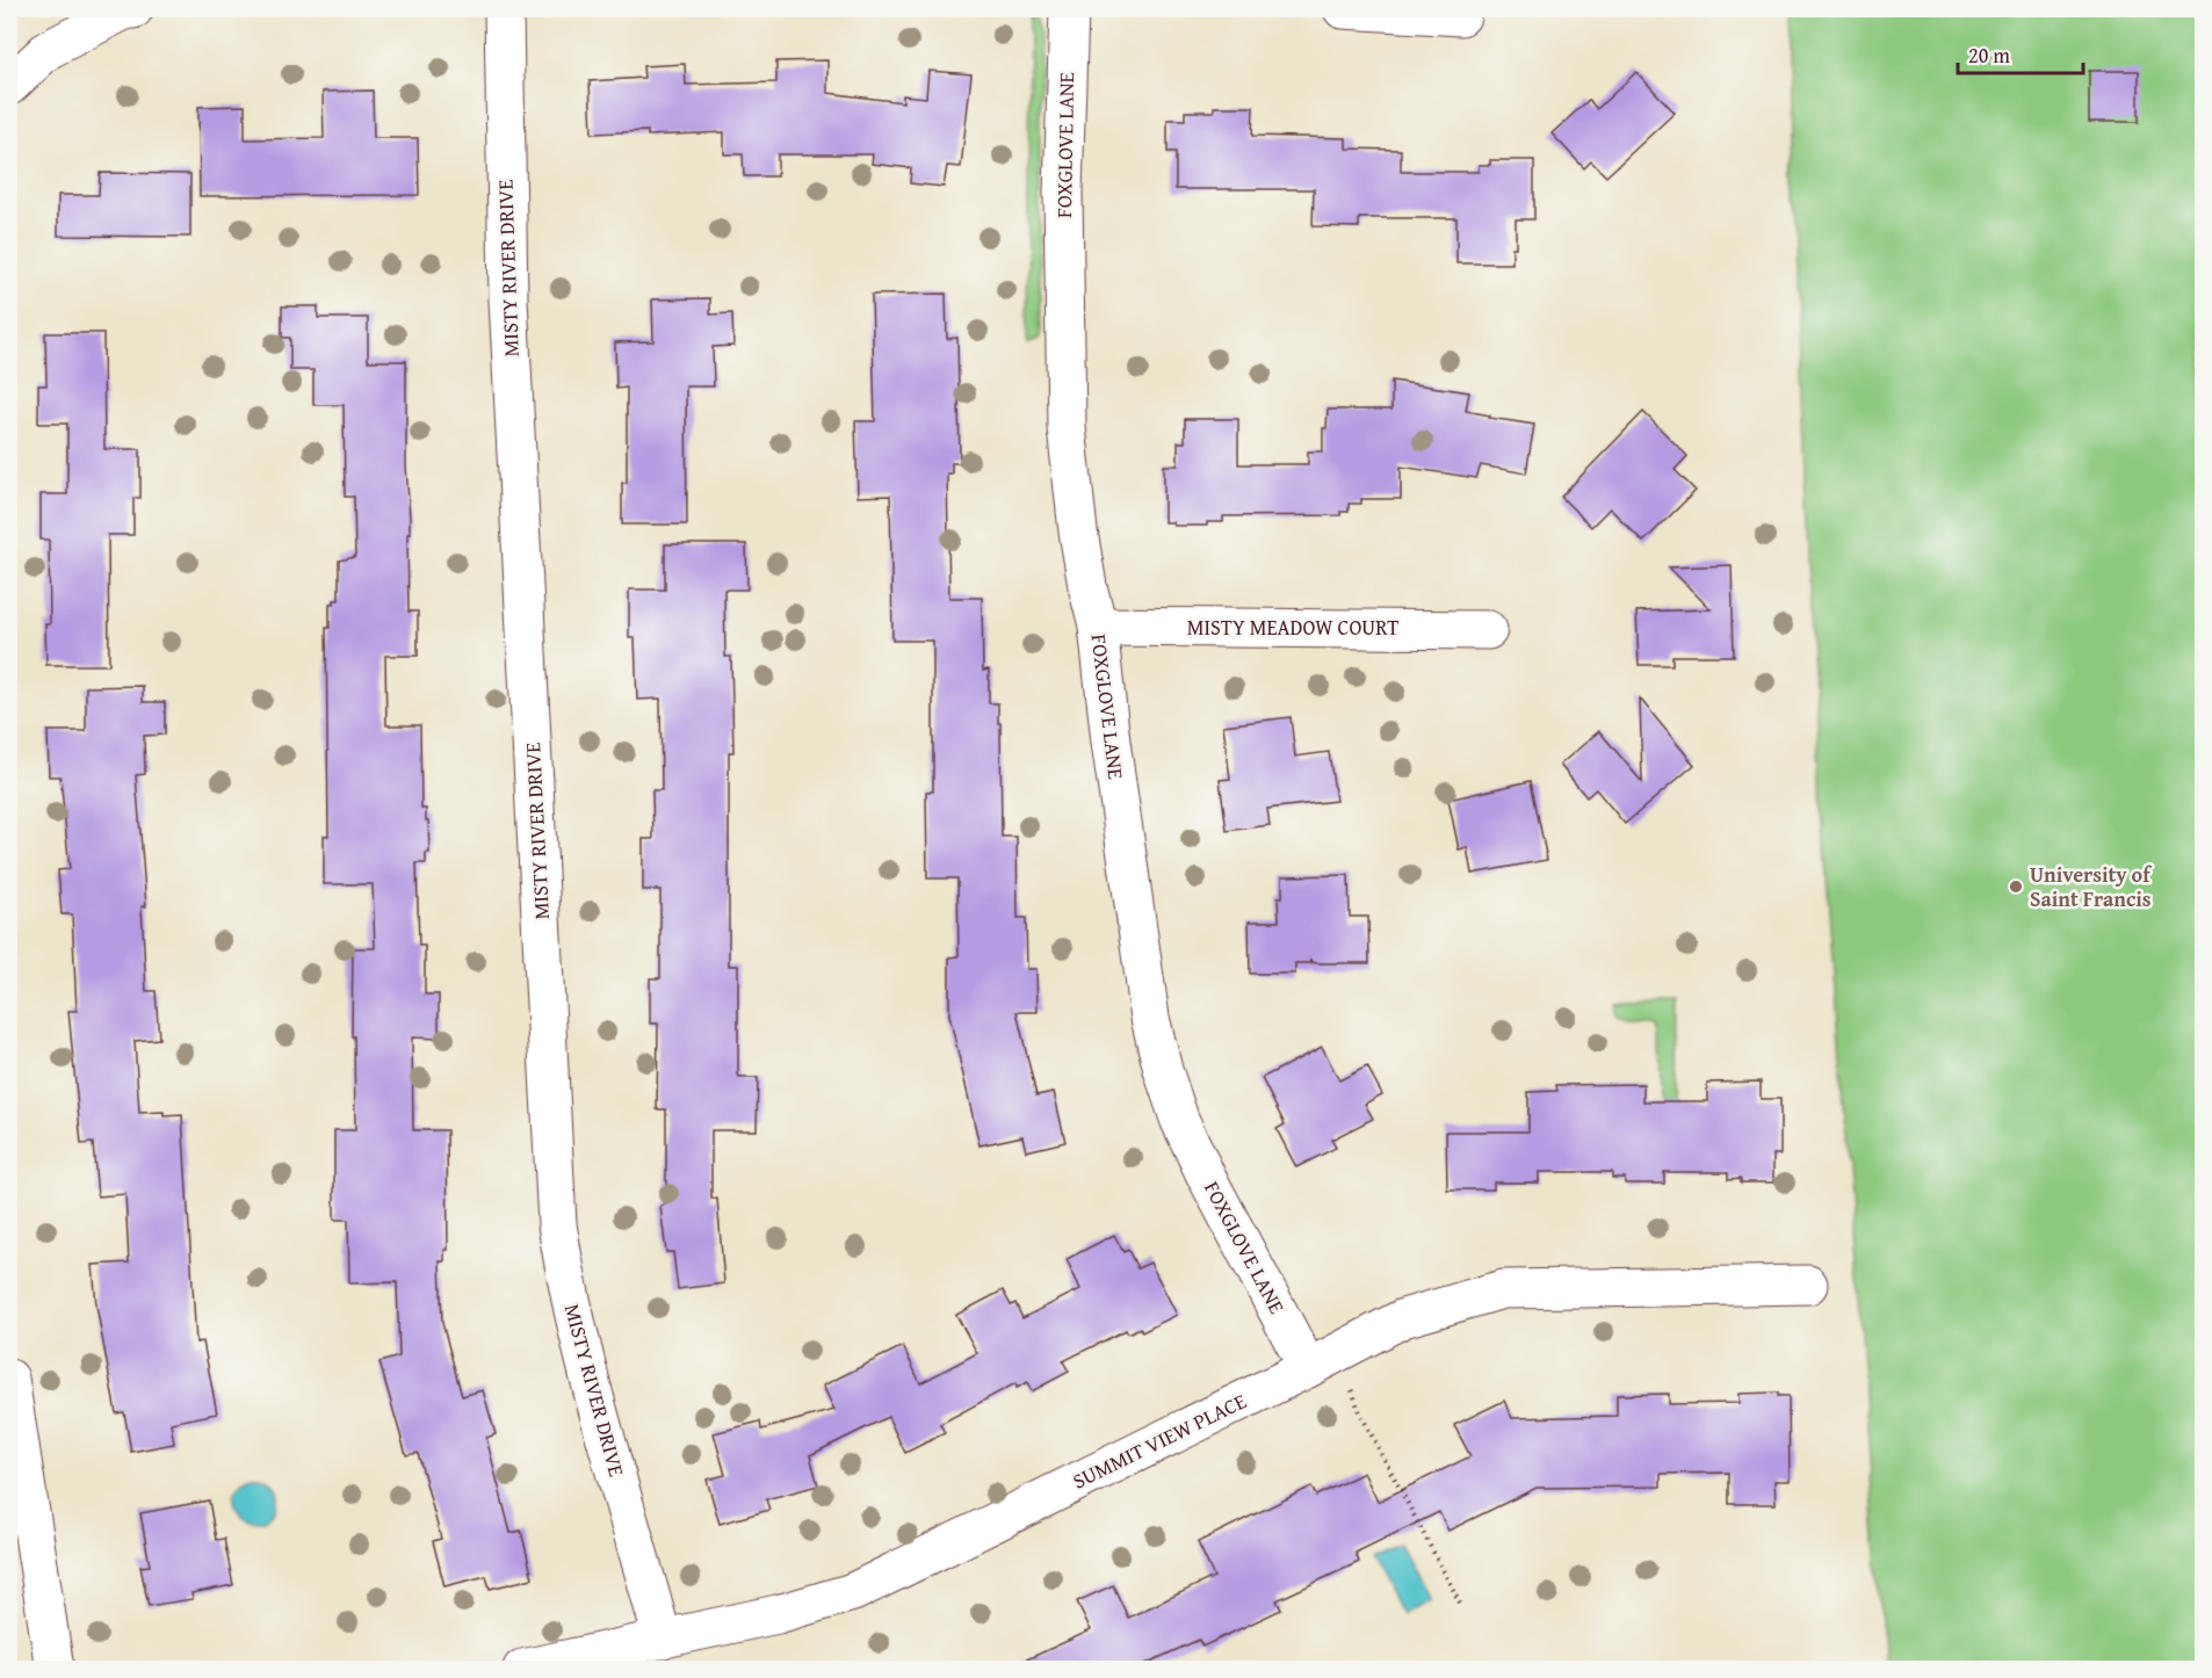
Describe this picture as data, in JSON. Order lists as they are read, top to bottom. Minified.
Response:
{"streets":{"street":["FOXGLOVE LANE","MISTY RIVER DRIVE","MISTY MEADOW COURT","SUMMIT VIEW PLACE"]},"crossings":[["FOXGLOVE LANE","MISTY MEADOW COURT"],["FOXGLOVE LANE","SUMMIT VIEW PLACE"],["MISTY RIVER DRIVE","SUMMIT VIEW PLACE"]],"places":["University of Saint Francis"],"scale_bar":"20 m"}
